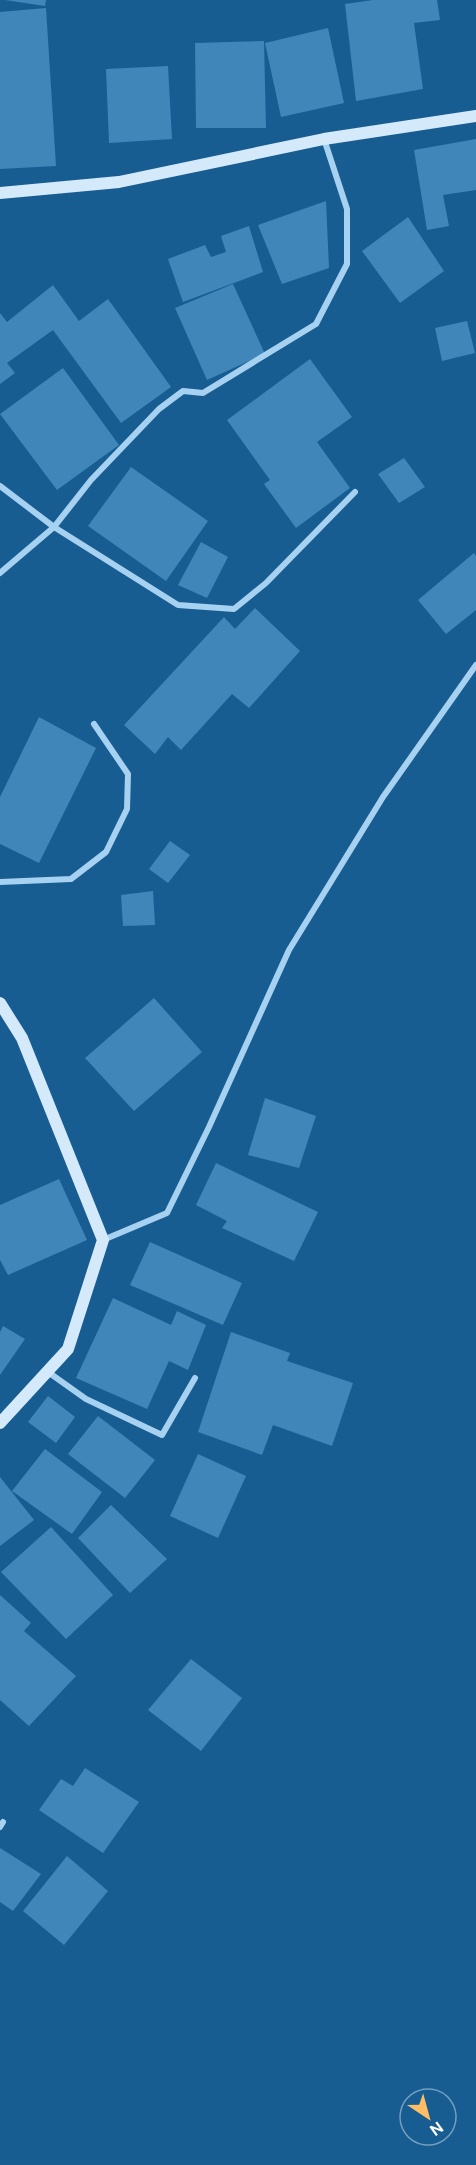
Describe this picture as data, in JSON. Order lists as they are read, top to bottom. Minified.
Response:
{"north":"bottom right"}
